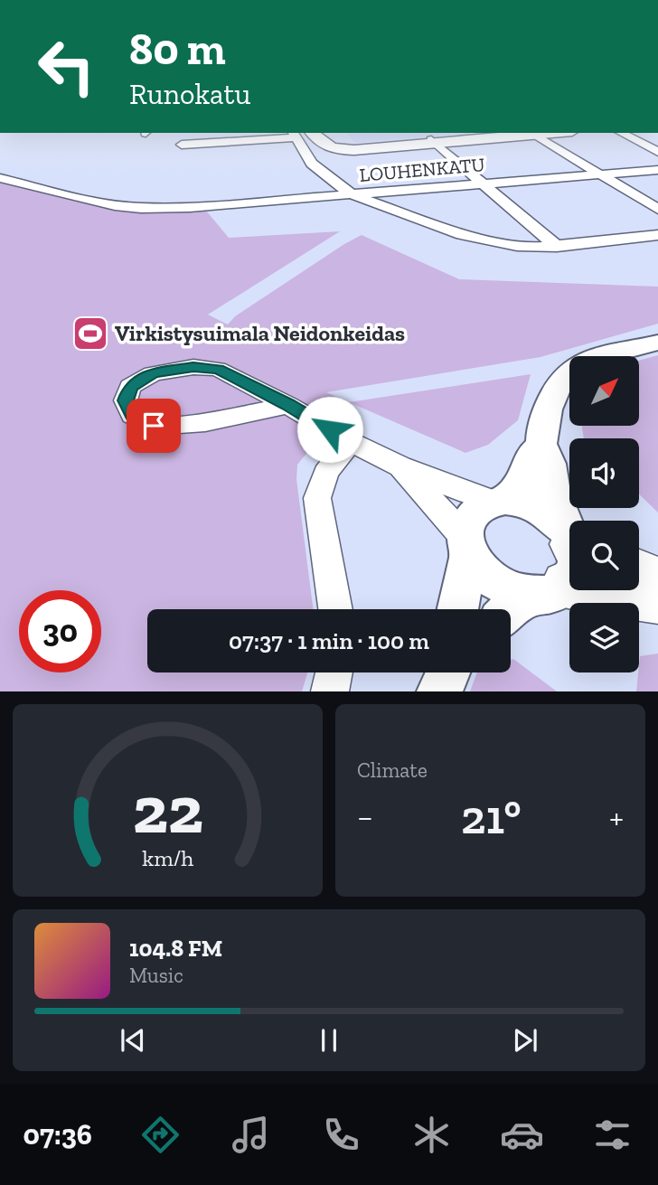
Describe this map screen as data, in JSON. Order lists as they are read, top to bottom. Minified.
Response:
{"streets":{"street":["LOUHENKATU"]},"places":{"sports":["Virkistysuimala Neidonkeidas"]},"north":"top right","page":{"turn":["80 m","Runokatu"],"limit":"30","trip":"07:37 · 1 min · 100 m","tile":"Climate","heat":["−","21°","+"],"song":["104.8 FM","Music"],"tabs":"07:36","gauge":["22","km/h"]}}
